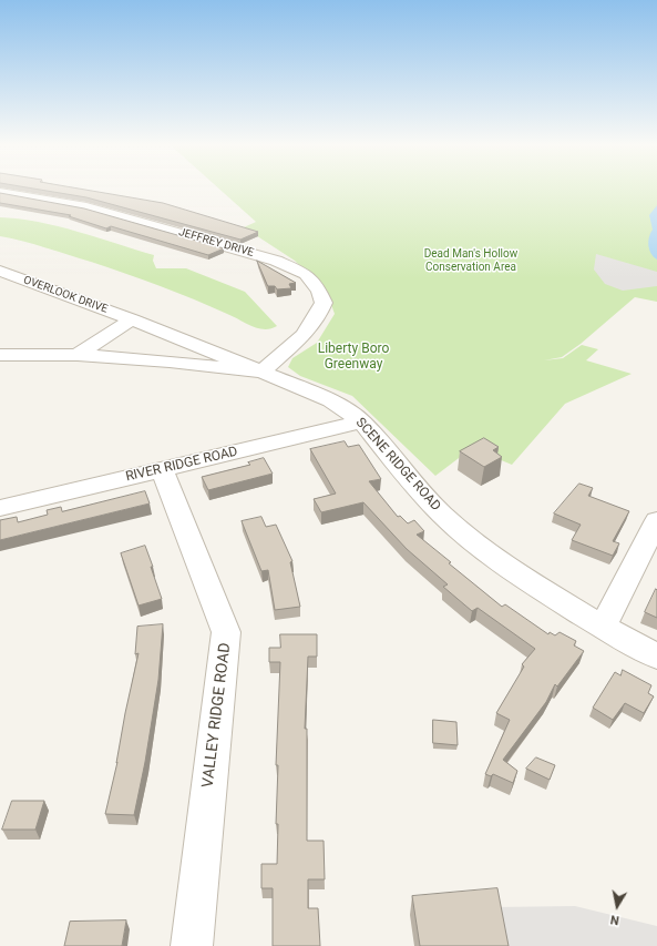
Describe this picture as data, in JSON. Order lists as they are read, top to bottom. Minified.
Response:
{"streets":{"street":["JEFFREY DRIVE","OVERLOOK DRIVE","RIVER RIDGE ROAD","SCENE RIDGE ROAD","VALLEY RIDGE ROAD"]},"crossings":[["JEFFREY DRIVE","OVERLOOK DRIVE"],["JEFFREY DRIVE","SCENE RIDGE ROAD"],["OVERLOOK DRIVE","SCENE RIDGE ROAD"],["RIVER RIDGE ROAD","SCENE RIDGE ROAD"],["RIVER RIDGE ROAD","VALLEY RIDGE ROAD"]],"parks":["Dead Man's Hollow Conservation Area","Liberty Boro Greenway"],"north":"bottom"}
